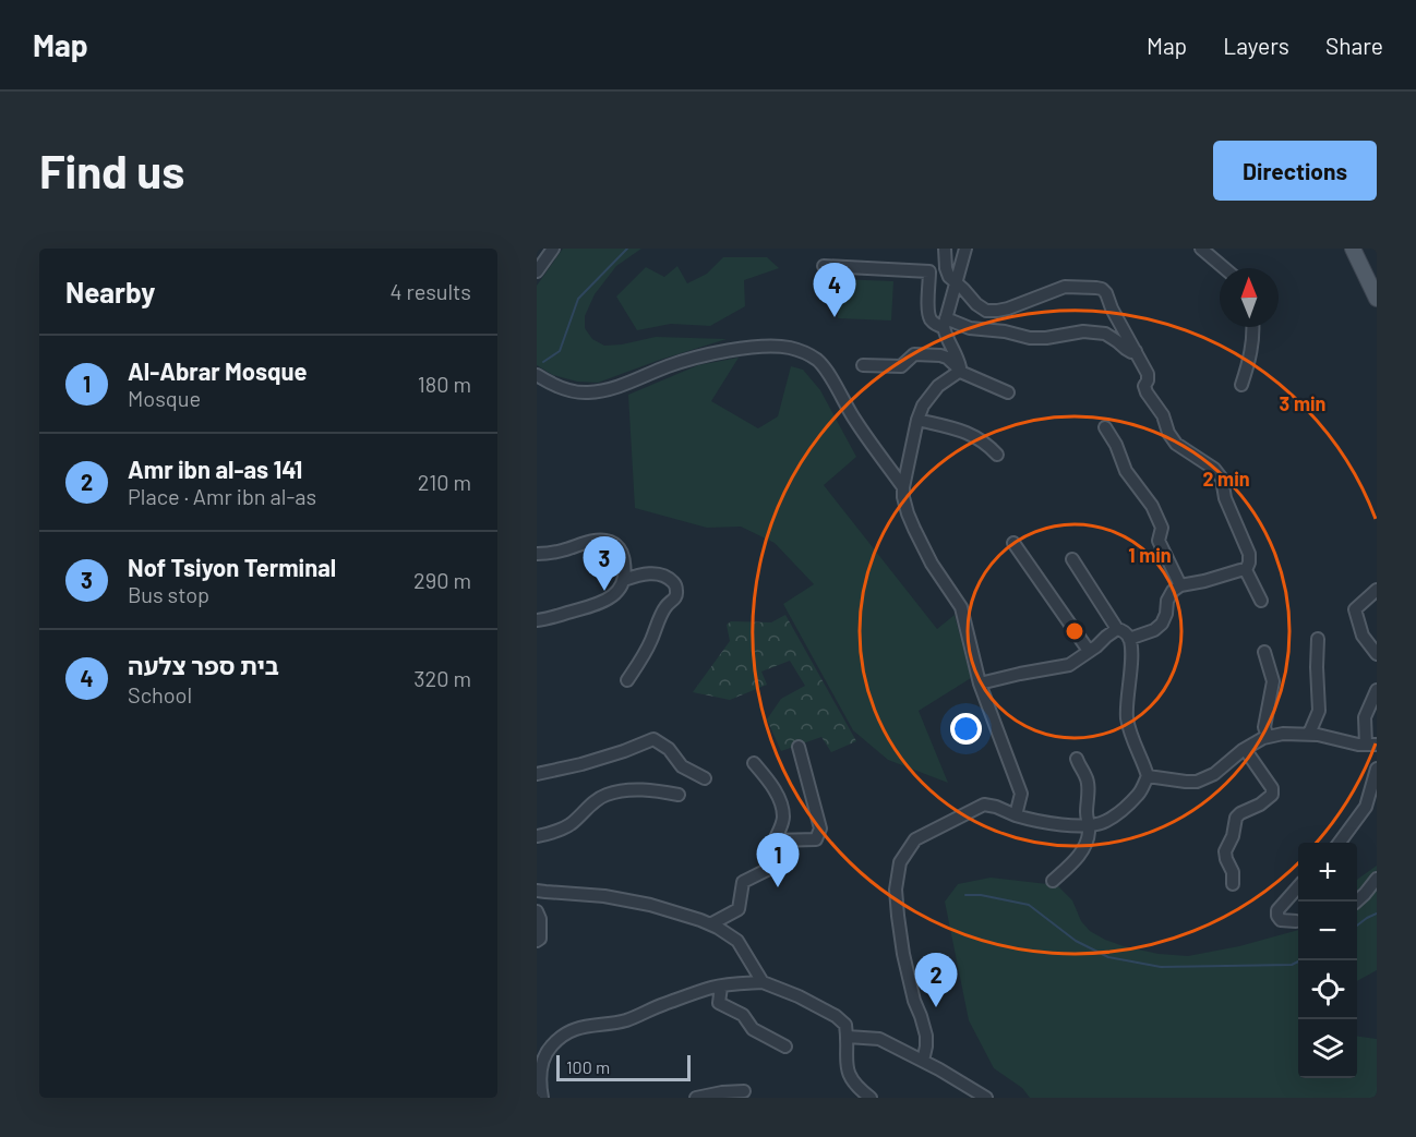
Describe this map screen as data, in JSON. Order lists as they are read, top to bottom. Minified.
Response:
{"scale_bar":"100 m","north":"top","page":{"header":"Map","nav":["Map","Layers","Share"],"buttons":"Directions","title":"Find us","heading":["Nearby","4 results"],"pins":["4","3","1","2"],"list":[{"mark":"1","name":"Al-Abrar Mosque","note":"Mosque","value":"180 m"},{"mark":"2","name":"Amr ibn al-as 141","note":"Place · Amr ibn al-as","value":"210 m"},{"mark":"3","name":"Nof Tsiyon Terminal","note":"Bus stop","value":"290 m"},{"mark":"4","name":"בית ספר צלעה","note":"School","value":"320 m"}],"map_buttons":["+","−"],"scale":"100 m"},"rings":["3 min","2 min","1 min"]}
